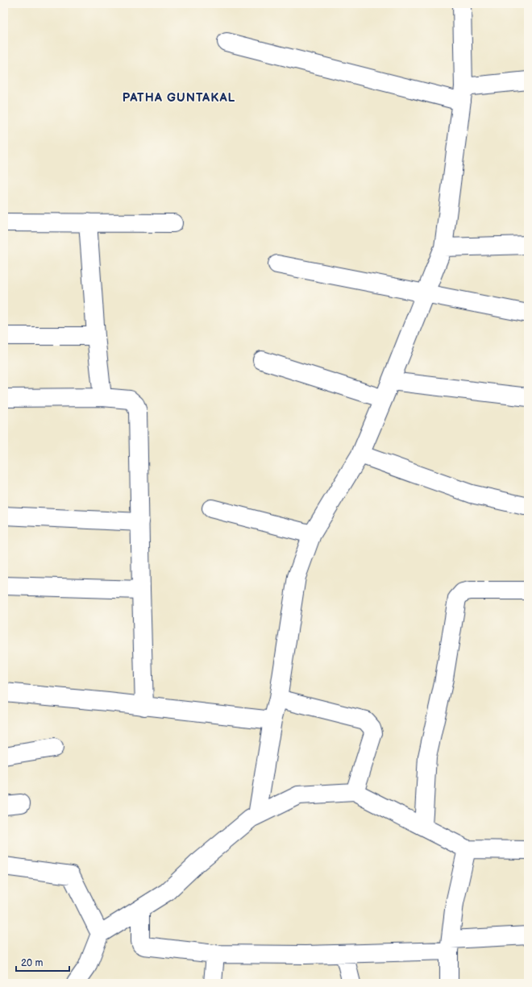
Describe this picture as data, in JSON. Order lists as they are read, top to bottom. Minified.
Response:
{"districts":["PATHA GUNTAKAL"],"scale_bar":"20 m"}
